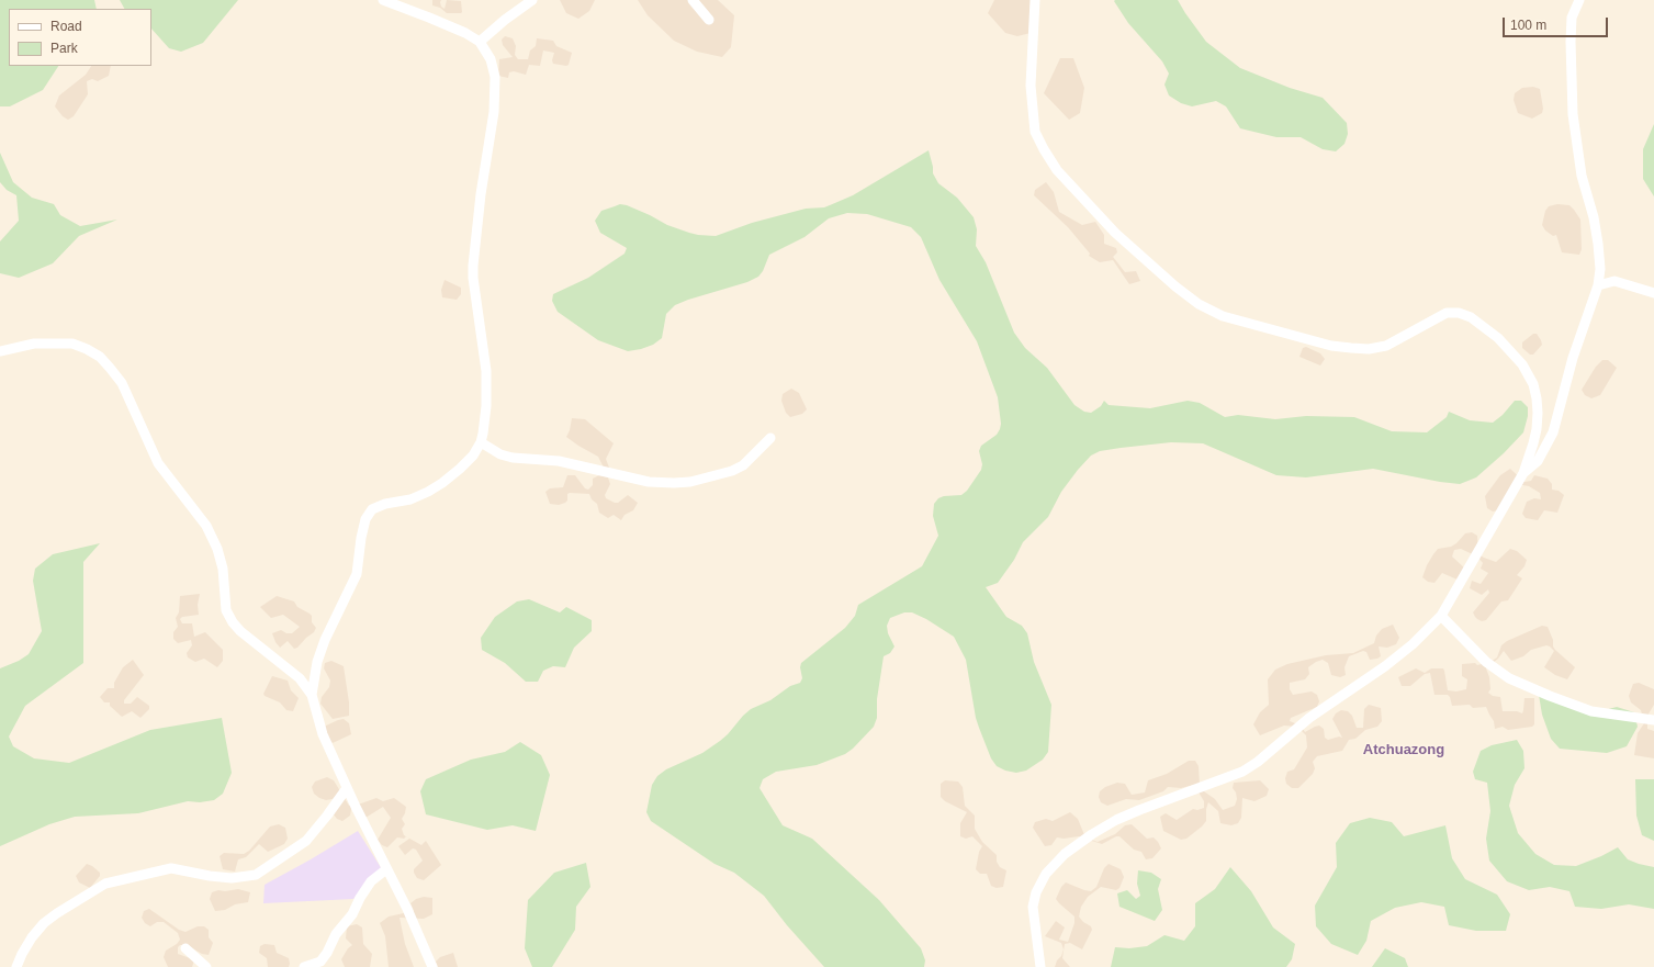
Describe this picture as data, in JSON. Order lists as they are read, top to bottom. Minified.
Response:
{"districts":["Atchuazong"],"legend":["Road","Park"],"scale_bar":"100 m"}
